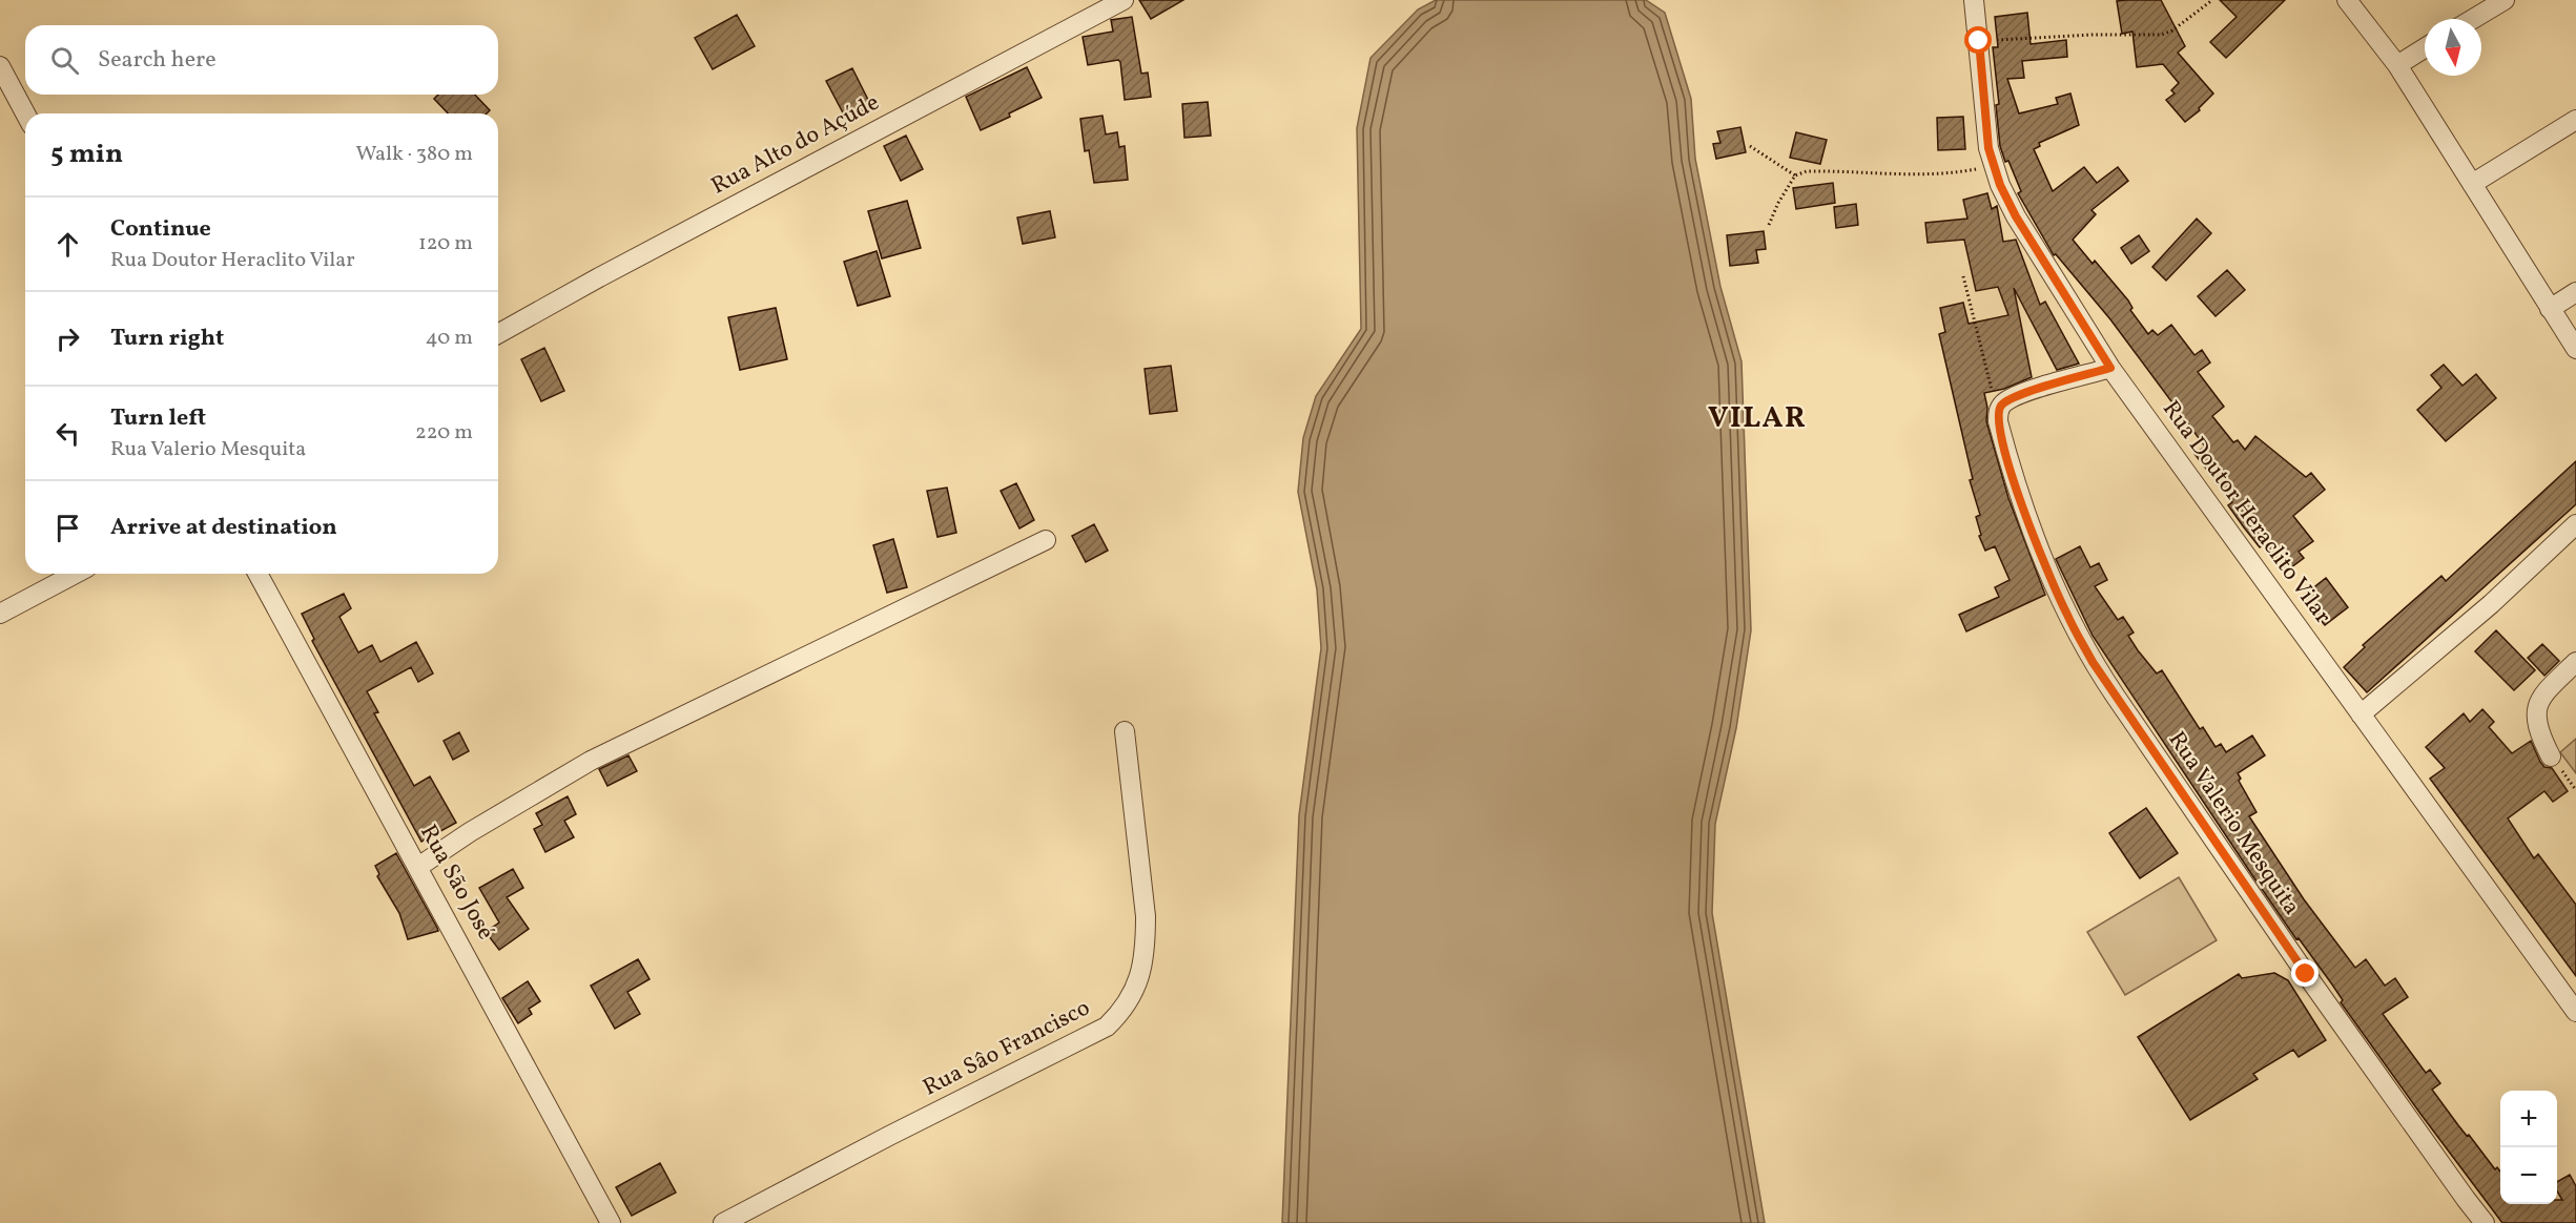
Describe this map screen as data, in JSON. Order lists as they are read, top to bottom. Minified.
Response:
{"streets":{"street":["Rua Alto do Açúde","Rua Doutor Heraclito Vilar","Rua Valerio Mesquita","Rua São José","Rua Sâo Francisco"]},"districts":["VILAR"],"north":"bottom","page":{"search":"Search here","heading":["5 min","Walk · 380 m"],"list":[["Continue","Rua Doutor Heraclito Vilar","120 m"],["Turn right","40 m"],["Turn left","Rua Valerio Mesquita","220 m"],"Arrive at destination"],"map_buttons":["+","−"]}}
